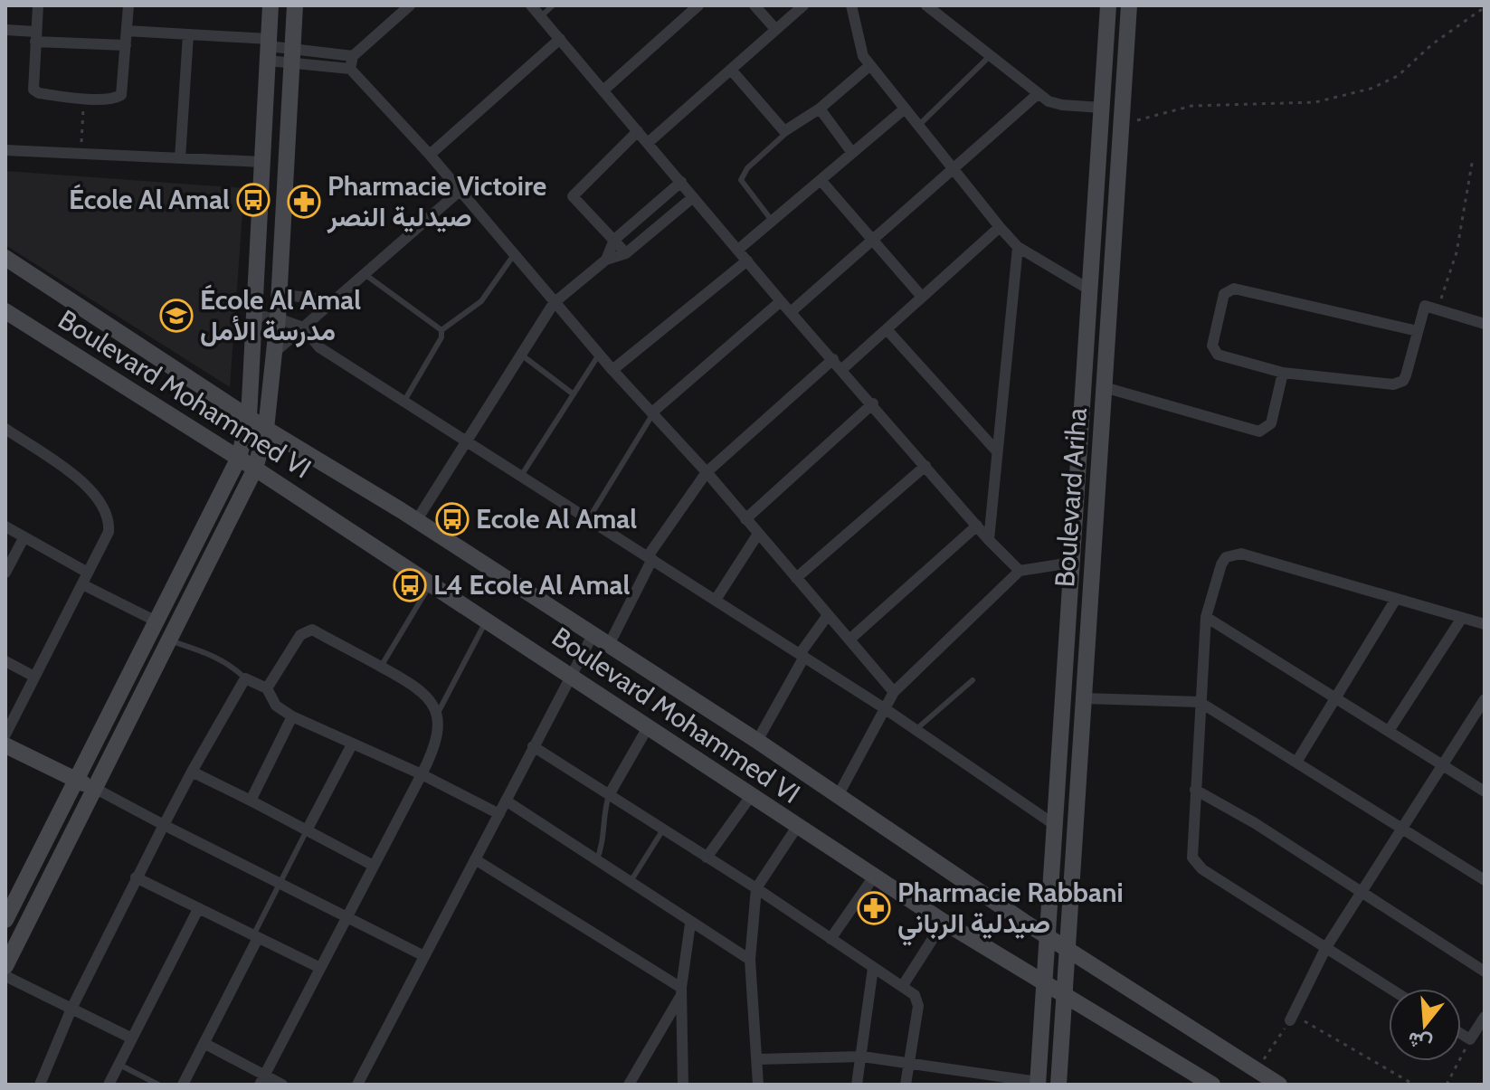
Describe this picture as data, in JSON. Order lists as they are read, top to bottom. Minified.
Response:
{"streets":{"main road":["Boulevard Mohammed VI","Boulevard Ariha"]},"crossings":[["Boulevard Mohammed VI","Boulevard Ariha"]],"places":{"bus stop":["École Al Amal","Ecole Al Amal","L4 Ecole Al Amal"],"pharmacy":["Pharmacie Victoire صيدلية النصر","Pharmacie Rabbani صيدلية الرباني"],"school or university":["École Al Amal مدرسة الأمل"]},"north":"bottom"}
